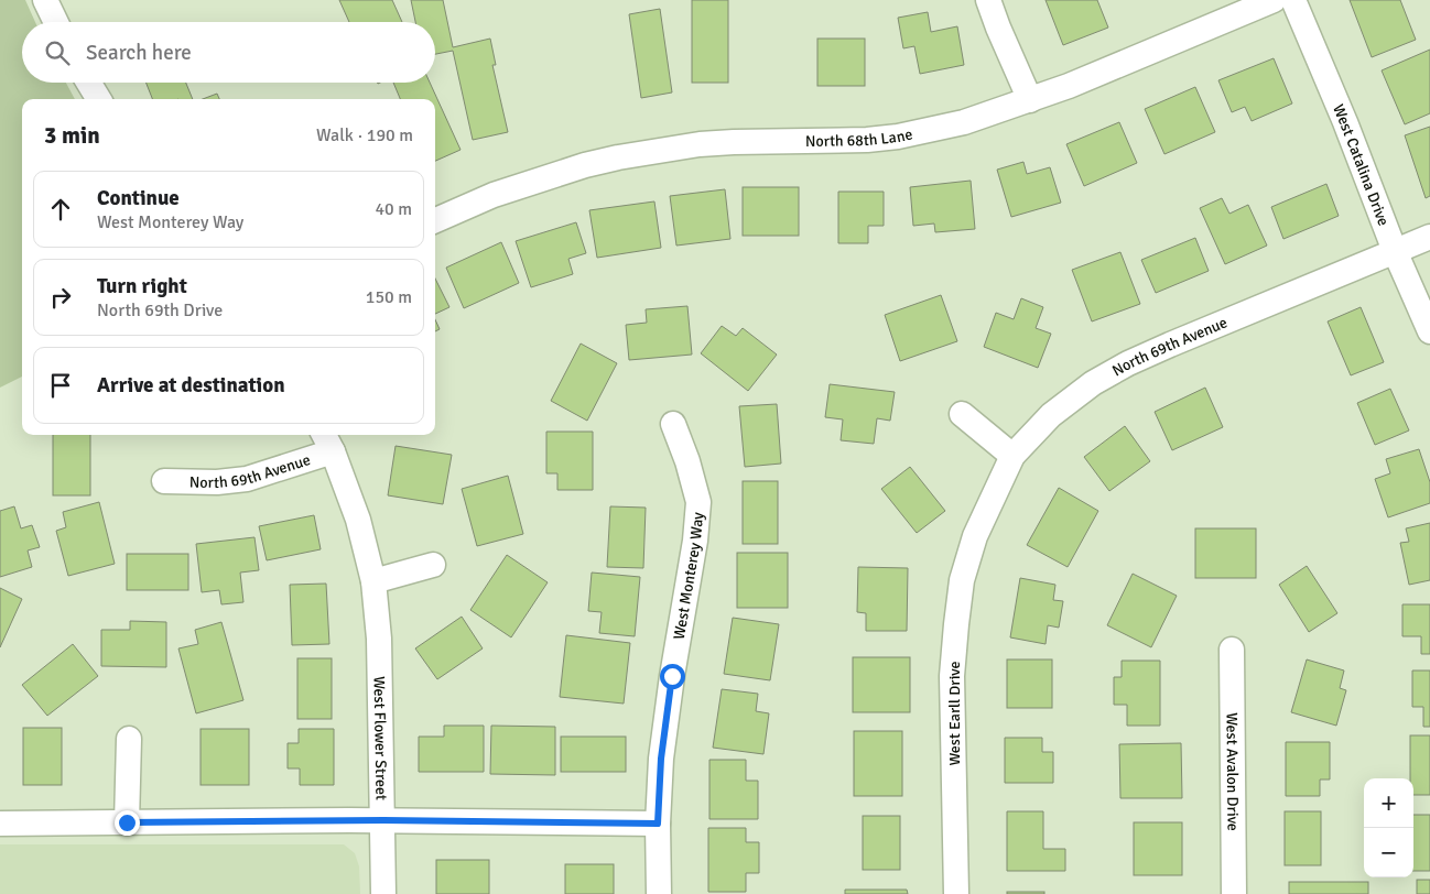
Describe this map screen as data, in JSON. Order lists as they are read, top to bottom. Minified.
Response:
{"streets":{"street":["North 68th Lane","West Catalina Drive","North 69th Avenue","West Monterey Way","West Earll Drive","West Flower Street","West Avalon Drive"]},"crossings":[["West Catalina Drive","North 69th Avenue"],["North 69th Avenue","West Earll Drive"],["North 69th Avenue","West Flower Street"]],"page":{"search":"Search here","heading":["3 min","Walk · 190 m"],"list":[["Continue","West Monterey Way","40 m"],["Turn right","North 69th Drive","150 m"],"Arrive at destination"],"map_buttons":["+","−"]}}
